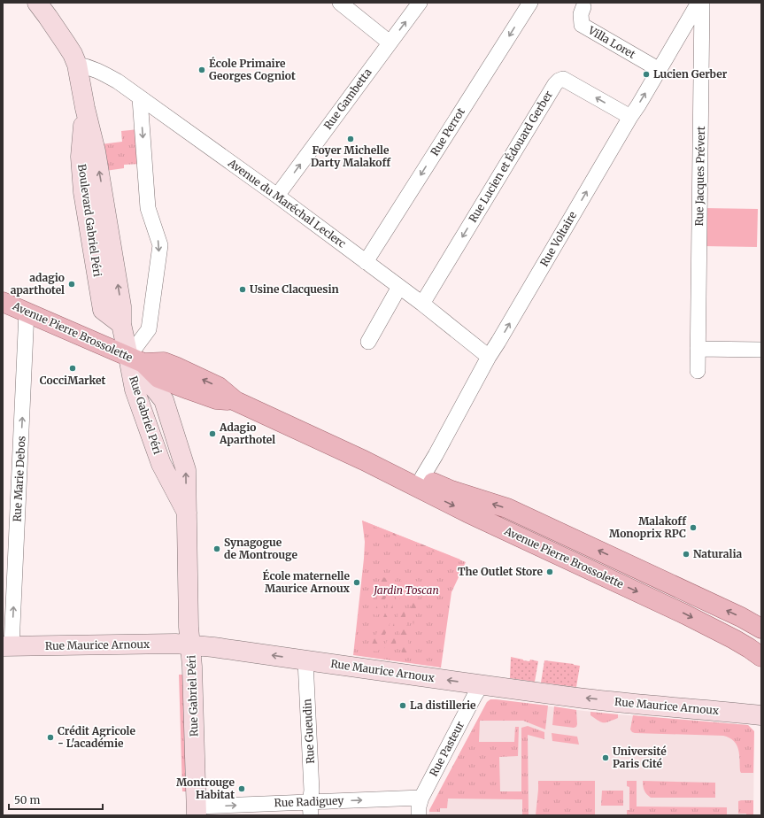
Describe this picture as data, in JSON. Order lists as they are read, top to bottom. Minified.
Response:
{"streets":{"main road":["Boulevard Gabriel Péri","Avenue Pierre Brossolette","Rue Gabriel Péri","Rue Maurice Arnoux"],"street":["Villa Loret","Rue Gambetta","Rue Perrot","Rue Lucien et Édouard Gerber","Rue Jacques Prévert","Avenue du Maréchal Leclerc","Rue Voltaire","Rue Marie Debos","Rue Gueudin","Rue Pasteur","Rue Radiguey"]},"crossings":[["Villa Loret","Rue Voltaire"],["Rue Gambetta","Avenue du Maréchal Leclerc"],["Rue Perrot","Avenue du Maréchal Leclerc"],["Rue Lucien et Édouard Gerber","Avenue du Maréchal Leclerc"],["Rue Lucien et Édouard Gerber","Rue Voltaire"],["Avenue du Maréchal Leclerc","Boulevard Gabriel Péri"],["Avenue du Maréchal Leclerc","Rue Voltaire"],["Boulevard Gabriel Péri","Avenue Pierre Brossolette"],["Boulevard Gabriel Péri","Rue Gabriel Péri"],["Rue Voltaire","Avenue Pierre Brossolette"],["Avenue Pierre Brossolette","Rue Gabriel Péri"],["Avenue Pierre Brossolette","Rue Marie Debos"],["Rue Gabriel Péri","Rue Maurice Arnoux"],["Rue Gabriel Péri","Rue Radiguey"],["Rue Marie Debos","Rue Maurice Arnoux"],["Rue Maurice Arnoux","Rue Gueudin"],["Rue Maurice Arnoux","Rue Pasteur"],["Rue Gueudin","Rue Radiguey"],["Rue Pasteur","Rue Radiguey"]],"one_way":["Rue Gambetta","Rue Perrot","Rue Lucien et Édouard Gerber","Rue Voltaire","Rue Marie Debos","Rue Maurice Arnoux","Rue Radiguey"],"parks":["Jardin Toscan"],"places":["École Primaire Georges Cogniot","Lucien Gerber","Foyer Michelle Darty Malakoff","adagio aparthotel","Usine Clacquesin","CocciMarket","Adagio Aparthotel","Malakoff Monoprix RPC","Synagogue de Montrouge","Naturalia","The Outlet Store","École maternelle Maurice Arnoux","La distillerie","Crédit Agricole - L'académie","Université Paris Cité","Montrouge Habitat"],"scale_bar":"50 m"}
